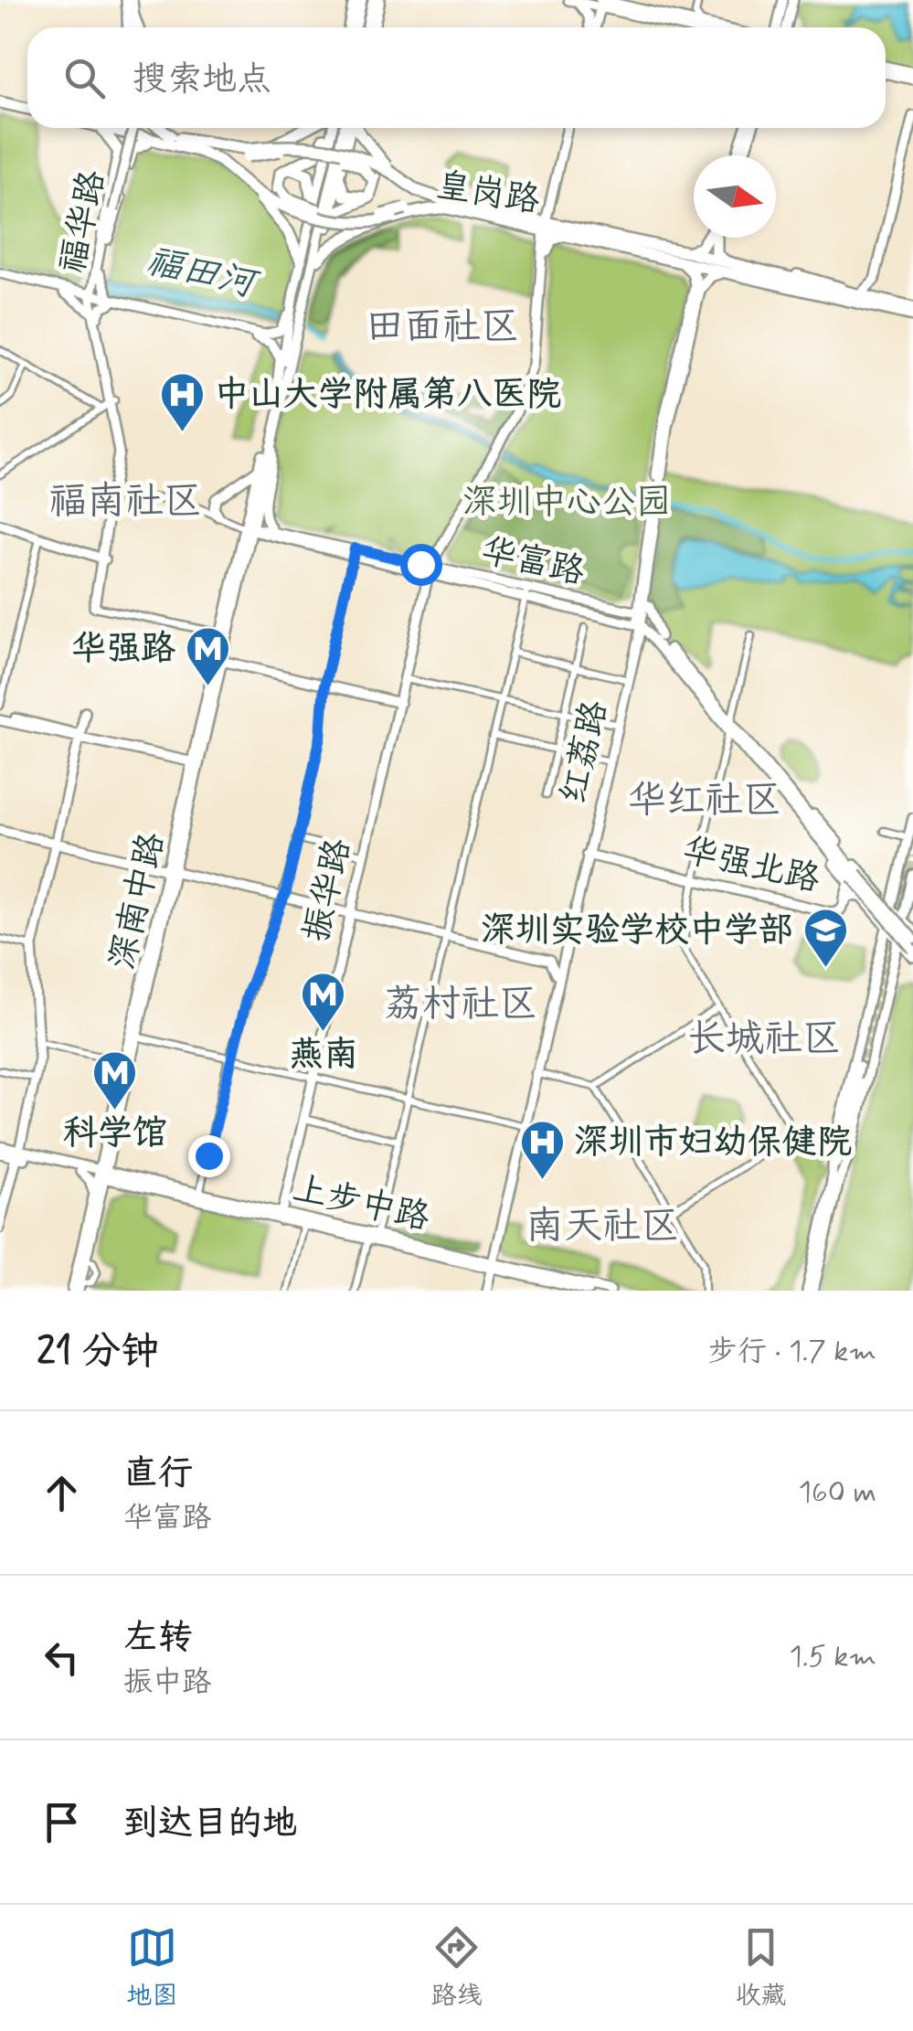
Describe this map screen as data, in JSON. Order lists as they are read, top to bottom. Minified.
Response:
{"streets":{"highway":["皇岗路"],"main road":["福华路","华富路","红荔路","华强北路","振华路","深南中路","上步中路"]},"crossings":[["皇岗路","红荔路"],["华富路","红荔路"],["华富路","华强北路"],["华富路","振华路"],["华富路","深南中路"],["红荔路","华强北路"],["红荔路","上步中路"],["振华路","上步中路"],["深南中路","上步中路"]],"districts":["田面社区","福南社区","华红社区","荔村社区","长城社区","南天社区"],"water":["福田河"],"parks":["深圳中心公园"],"places":{"hospital":["中山大学附属第八医院","深圳市妇幼保健院"],"metro station":["华强路","燕南","科学馆"],"school or university":["深圳实验学校中学部"]},"north":"right","page":{"search":"搜索地点","heading":["21 分钟","步行 · 1.7 km"],"list":[["直行","华富路","160 m"],["左转","振中路","1.5 km"],"到达目的地"],"nav":["地图","路线","收藏"]}}
